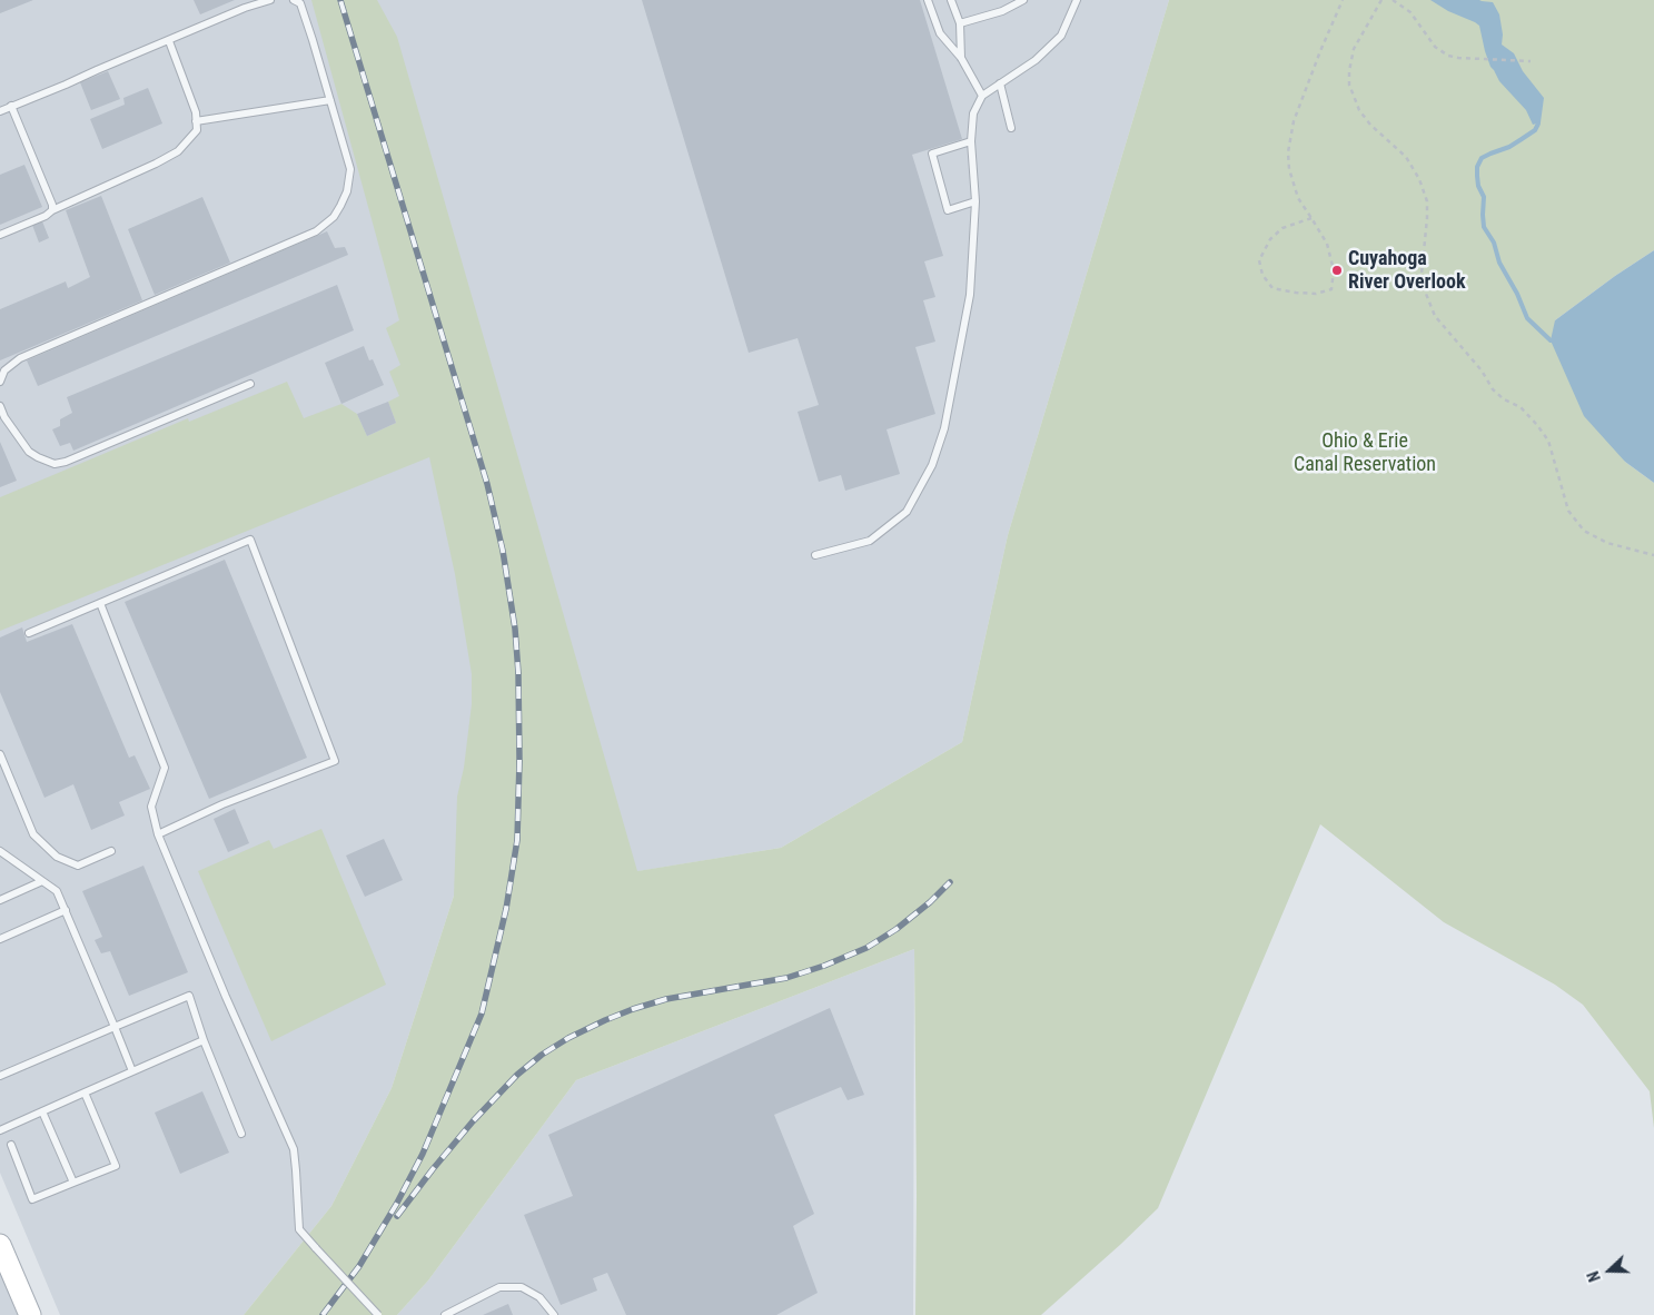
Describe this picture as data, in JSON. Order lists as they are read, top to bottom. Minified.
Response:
{"parks":["Ohio & Erie Canal Reservation"],"places":["Cuyahoga River Overlook"],"north":"left"}
